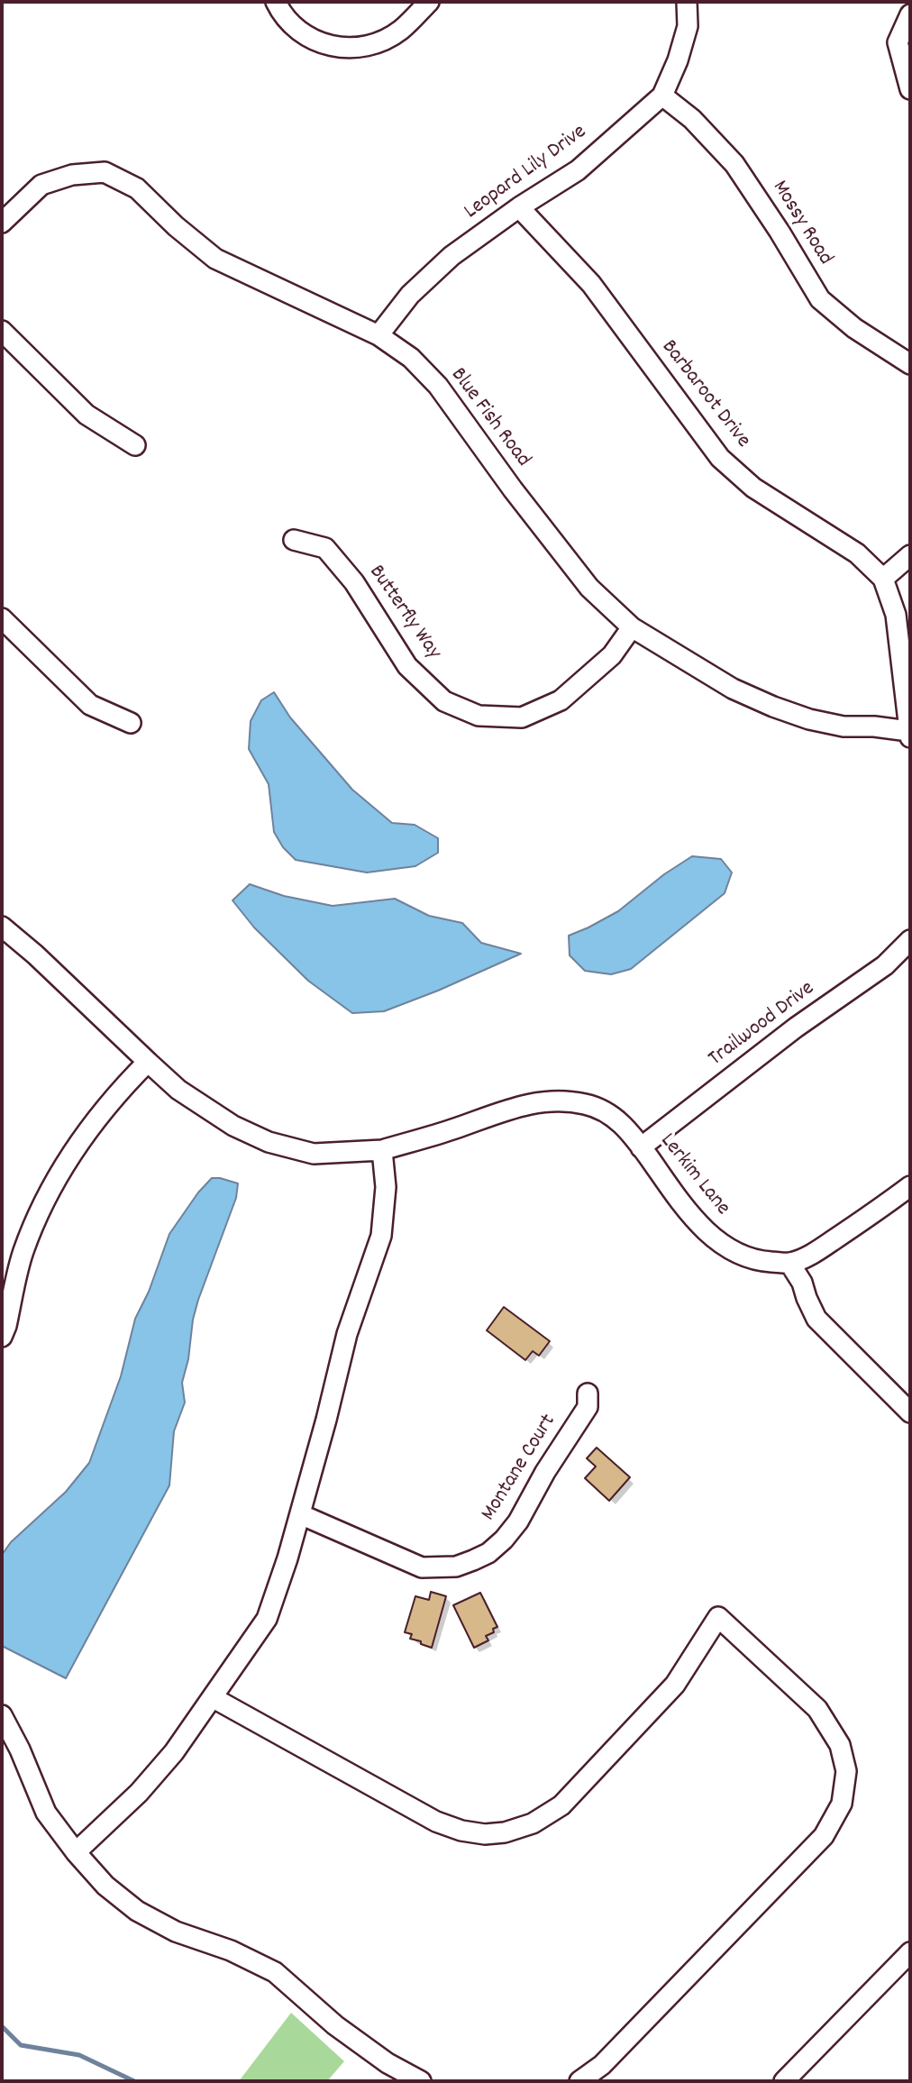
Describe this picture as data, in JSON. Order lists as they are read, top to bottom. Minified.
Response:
{"streets":{"street":["Leopard Lily Drive","Mossy Road","Barbaroot Drive","Blue Fish Road","Butterfly Way","Trailwood Drive","Lerkim Lane","Montane Court"]},"crossings":[["Leopard Lily Drive","Mossy Road"],["Leopard Lily Drive","Barbaroot Drive"],["Leopard Lily Drive","Blue Fish Road"],["Blue Fish Road","Butterfly Way"],["Trailwood Drive","Lerkim Lane"]]}
